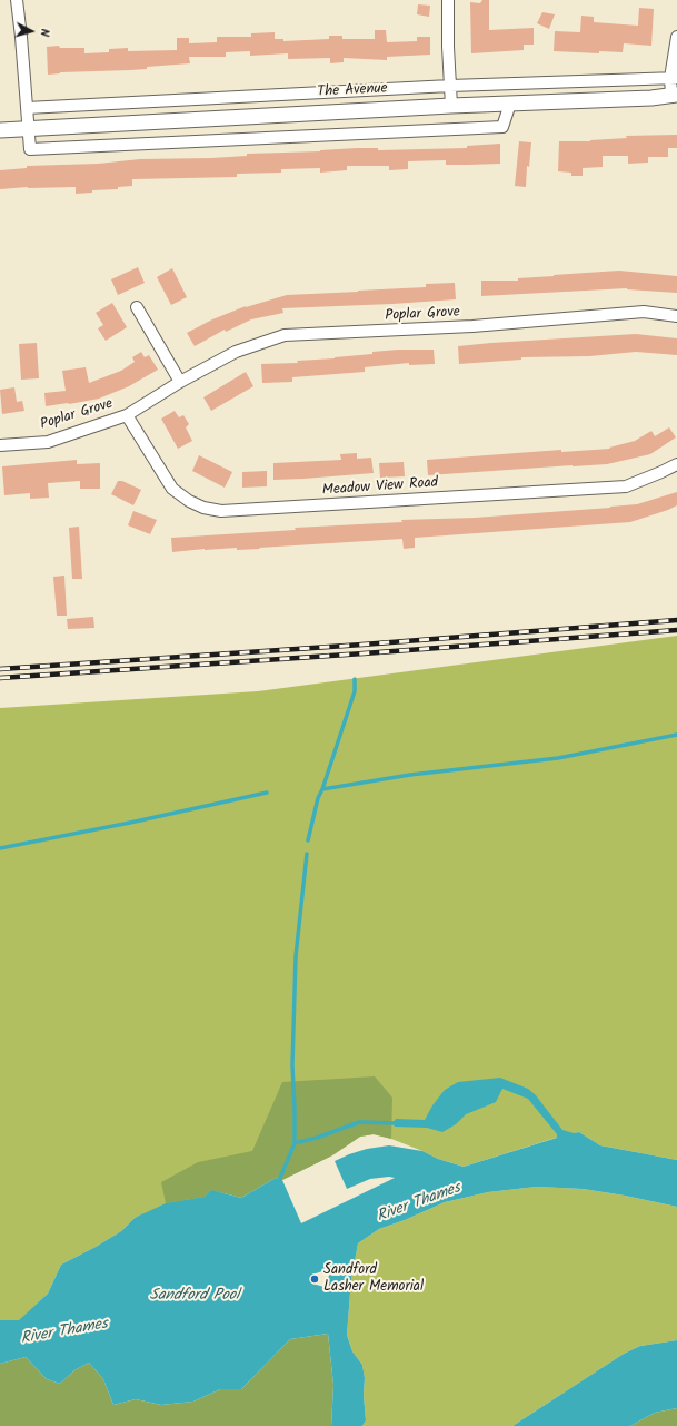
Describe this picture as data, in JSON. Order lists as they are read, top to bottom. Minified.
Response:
{"streets":{"street":["The Avenue","Poplar Grove","Meadow View Road"]},"crossings":[["Poplar Grove","Meadow View Road"]],"water":["River Thames","Sandford Pool"],"places":["Sandford Lasher Memorial"],"north":"right"}
